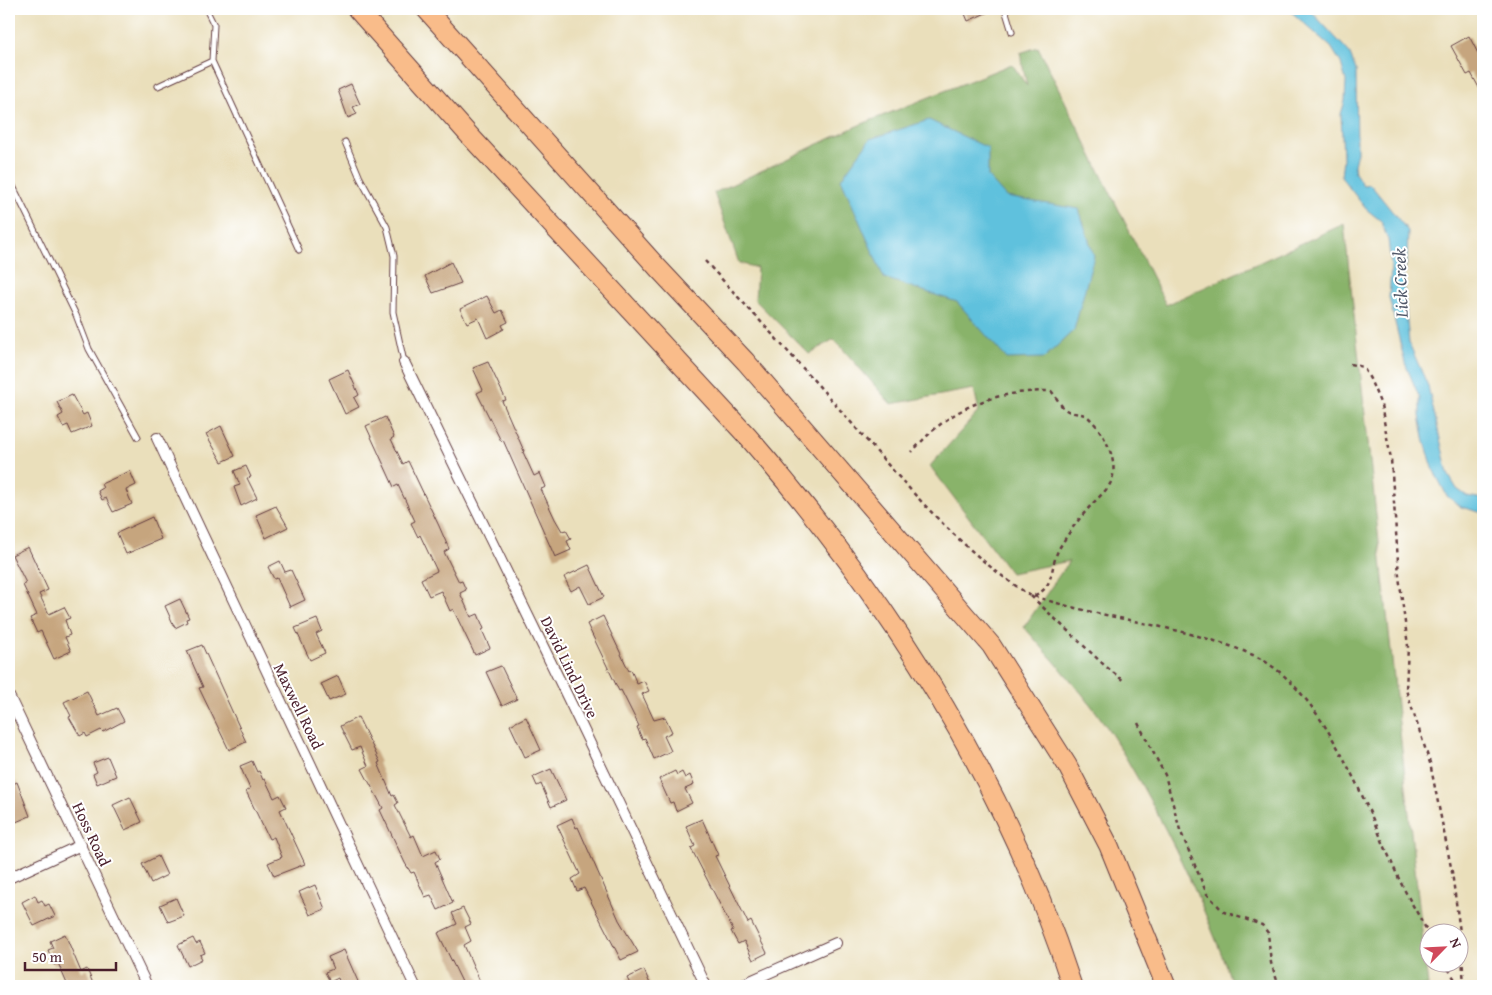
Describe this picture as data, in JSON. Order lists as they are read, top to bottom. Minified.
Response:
{"streets":{"street":["David Lind Drive","Maxwell Road","Hoss Road"]},"water":["Lick Creek"],"scale_bar":"50 m","north":"top right"}
